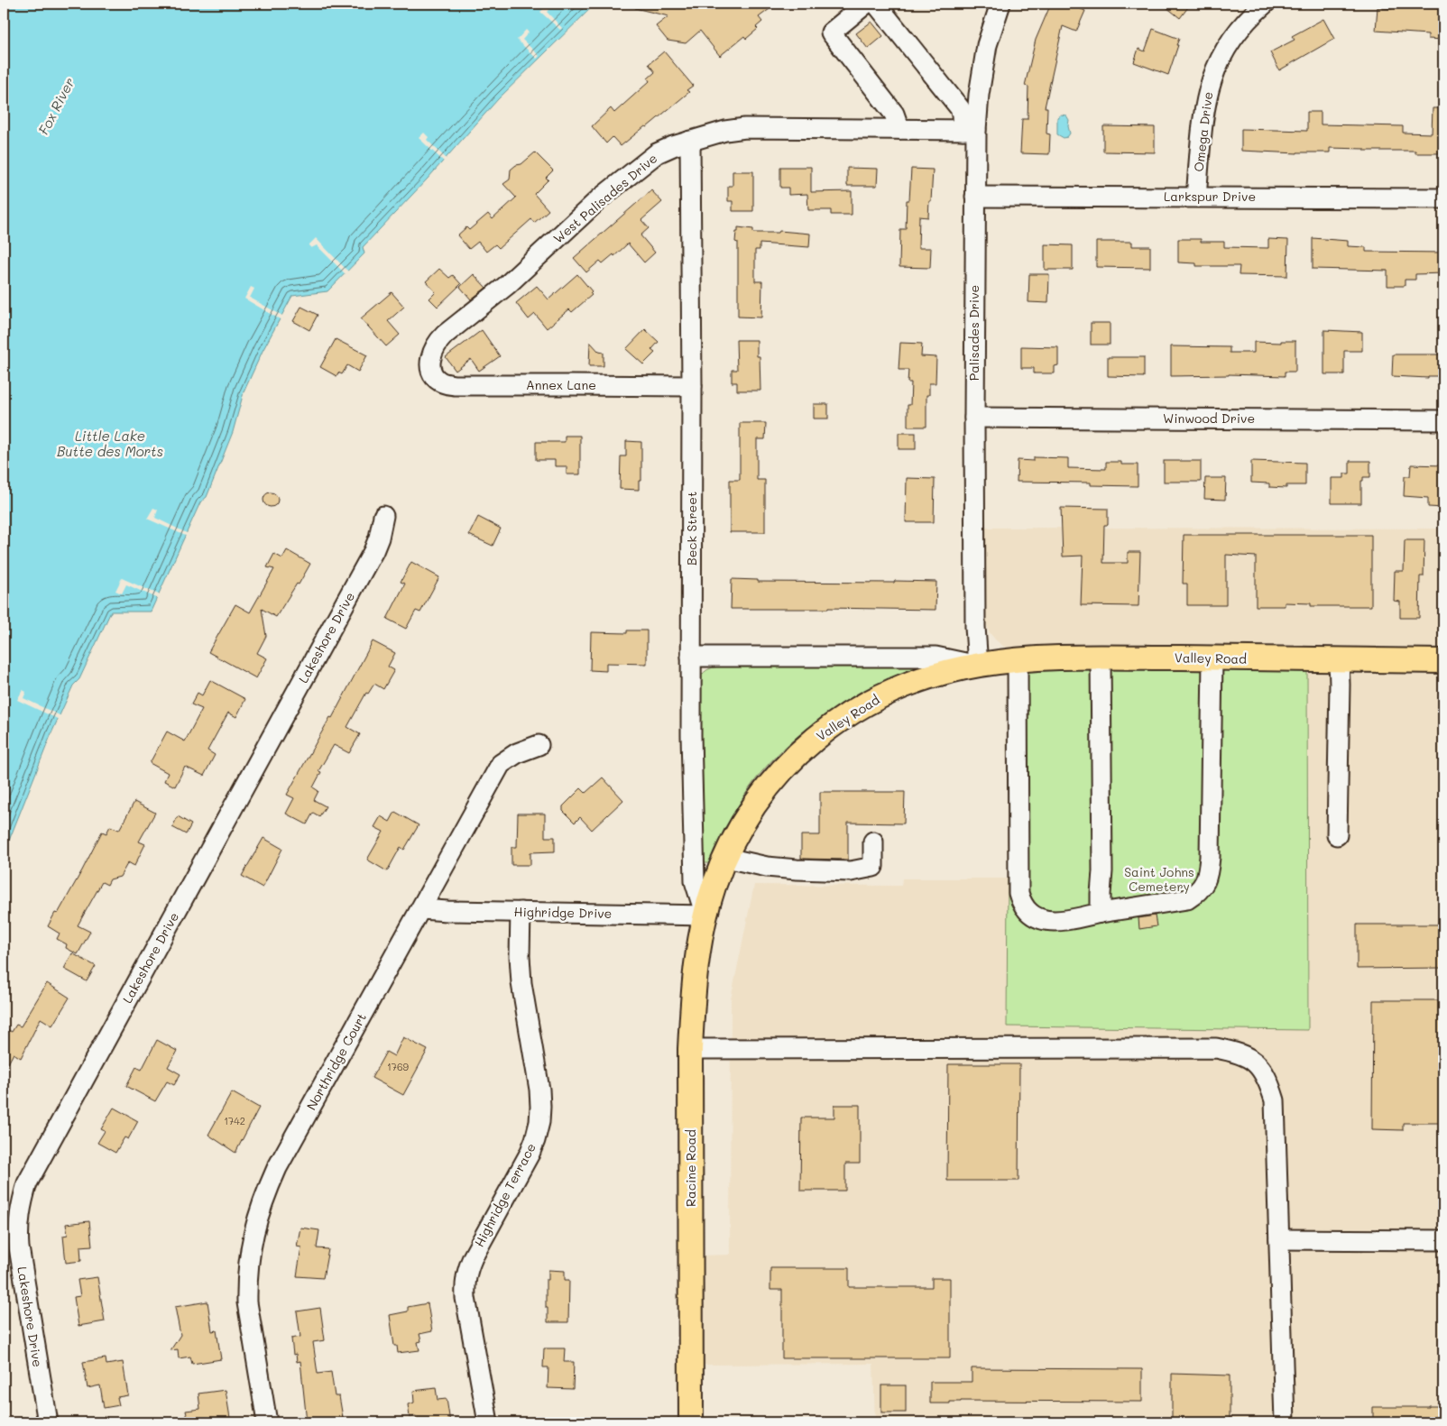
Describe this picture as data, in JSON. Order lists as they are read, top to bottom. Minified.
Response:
{"streets":{"main road":["Valley Road","Racine Road"],"street":["Omega Drive","Larkspur Drive","West Palisades Drive","Palisades Drive","Annex Lane","Winwood Drive","Beck Street","Lakeshore Drive","Highridge Drive","Northridge Court","Highridge Terrace"]},"crossings":[["Omega Drive","Larkspur Drive"],["Larkspur Drive","Palisades Drive"],["West Palisades Drive","Palisades Drive"],["West Palisades Drive","Annex Lane"],["West Palisades Drive","Beck Street"],["Palisades Drive","Winwood Drive"],["Palisades Drive","Valley Road"],["Annex Lane","Beck Street"],["Beck Street","Valley Road"],["Beck Street","Highridge Drive"],["Beck Street","Racine Road"],["Valley Road","Highridge Drive"],["Valley Road","Racine Road"],["Highridge Drive","Northridge Court"],["Highridge Drive","Racine Road"],["Highridge Drive","Highridge Terrace"]],"water":["Fox River","Little Lake Butte des Morts"],"parks":["Saint Johns Cemetery"],"house_numbers":["1769","1742"]}
